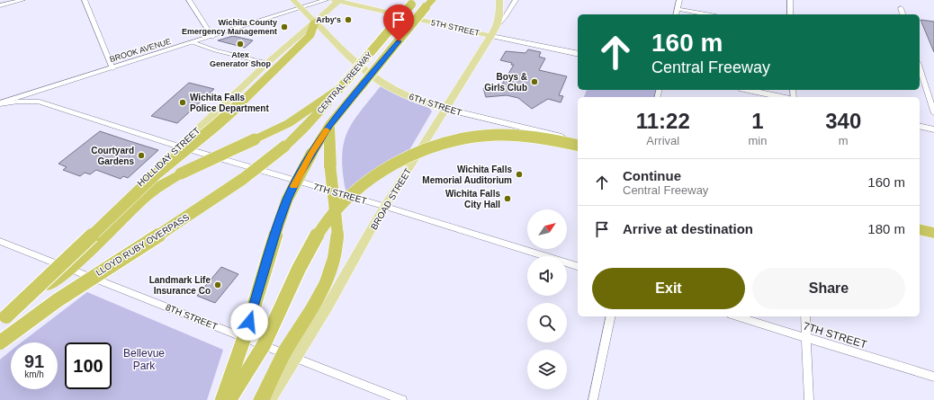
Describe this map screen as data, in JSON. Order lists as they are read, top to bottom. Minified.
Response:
{"streets":{"highway":["CENTRAL FREEWAY","LLOYD RUBY OVERPASS"],"main road":["5TH STREET","6TH STREET","HOLLIDAY STREET","BROAD STREET"],"street":["BROOK AVENUE","7TH STREET","8TH STREET"]},"crossings":[["5TH STREET","HOLLIDAY STREET"],["5TH STREET","BROAD STREET"],["BROOK AVENUE","6TH STREET"],["BROOK AVENUE","7TH STREET"],["CENTRAL FREEWAY","LLOYD RUBY OVERPASS"],["6TH STREET","HOLLIDAY STREET"],["6TH STREET","BROAD STREET"],["HOLLIDAY STREET","7TH STREET"],["HOLLIDAY STREET","8TH STREET"],["7TH STREET","BROAD STREET"],["BROAD STREET","8TH STREET"]],"parks":["Bellevue Park"],"places":["Arby's","Wichita County Emergency Management","Atex Generator Shop","Boys & Girls Club","Wichita Falls Police Department","Courtyard Gardens","Wichita Falls Memorial Auditorium","Wichita Falls City Hall","Landmark Life Insurance Co"],"north":"top right","page":{"turn":["160 m","Central Freeway"],"eta":["11:22","Arrival","1","min","340","m"],"list":[{"name":"Continue","note":"Central Freeway","value":"160 m"},{"name":"Arrive at destination","value":"180 m"}],"buttons":["Exit","Share"],"speed":"91 km/h","limit":"100"}}
